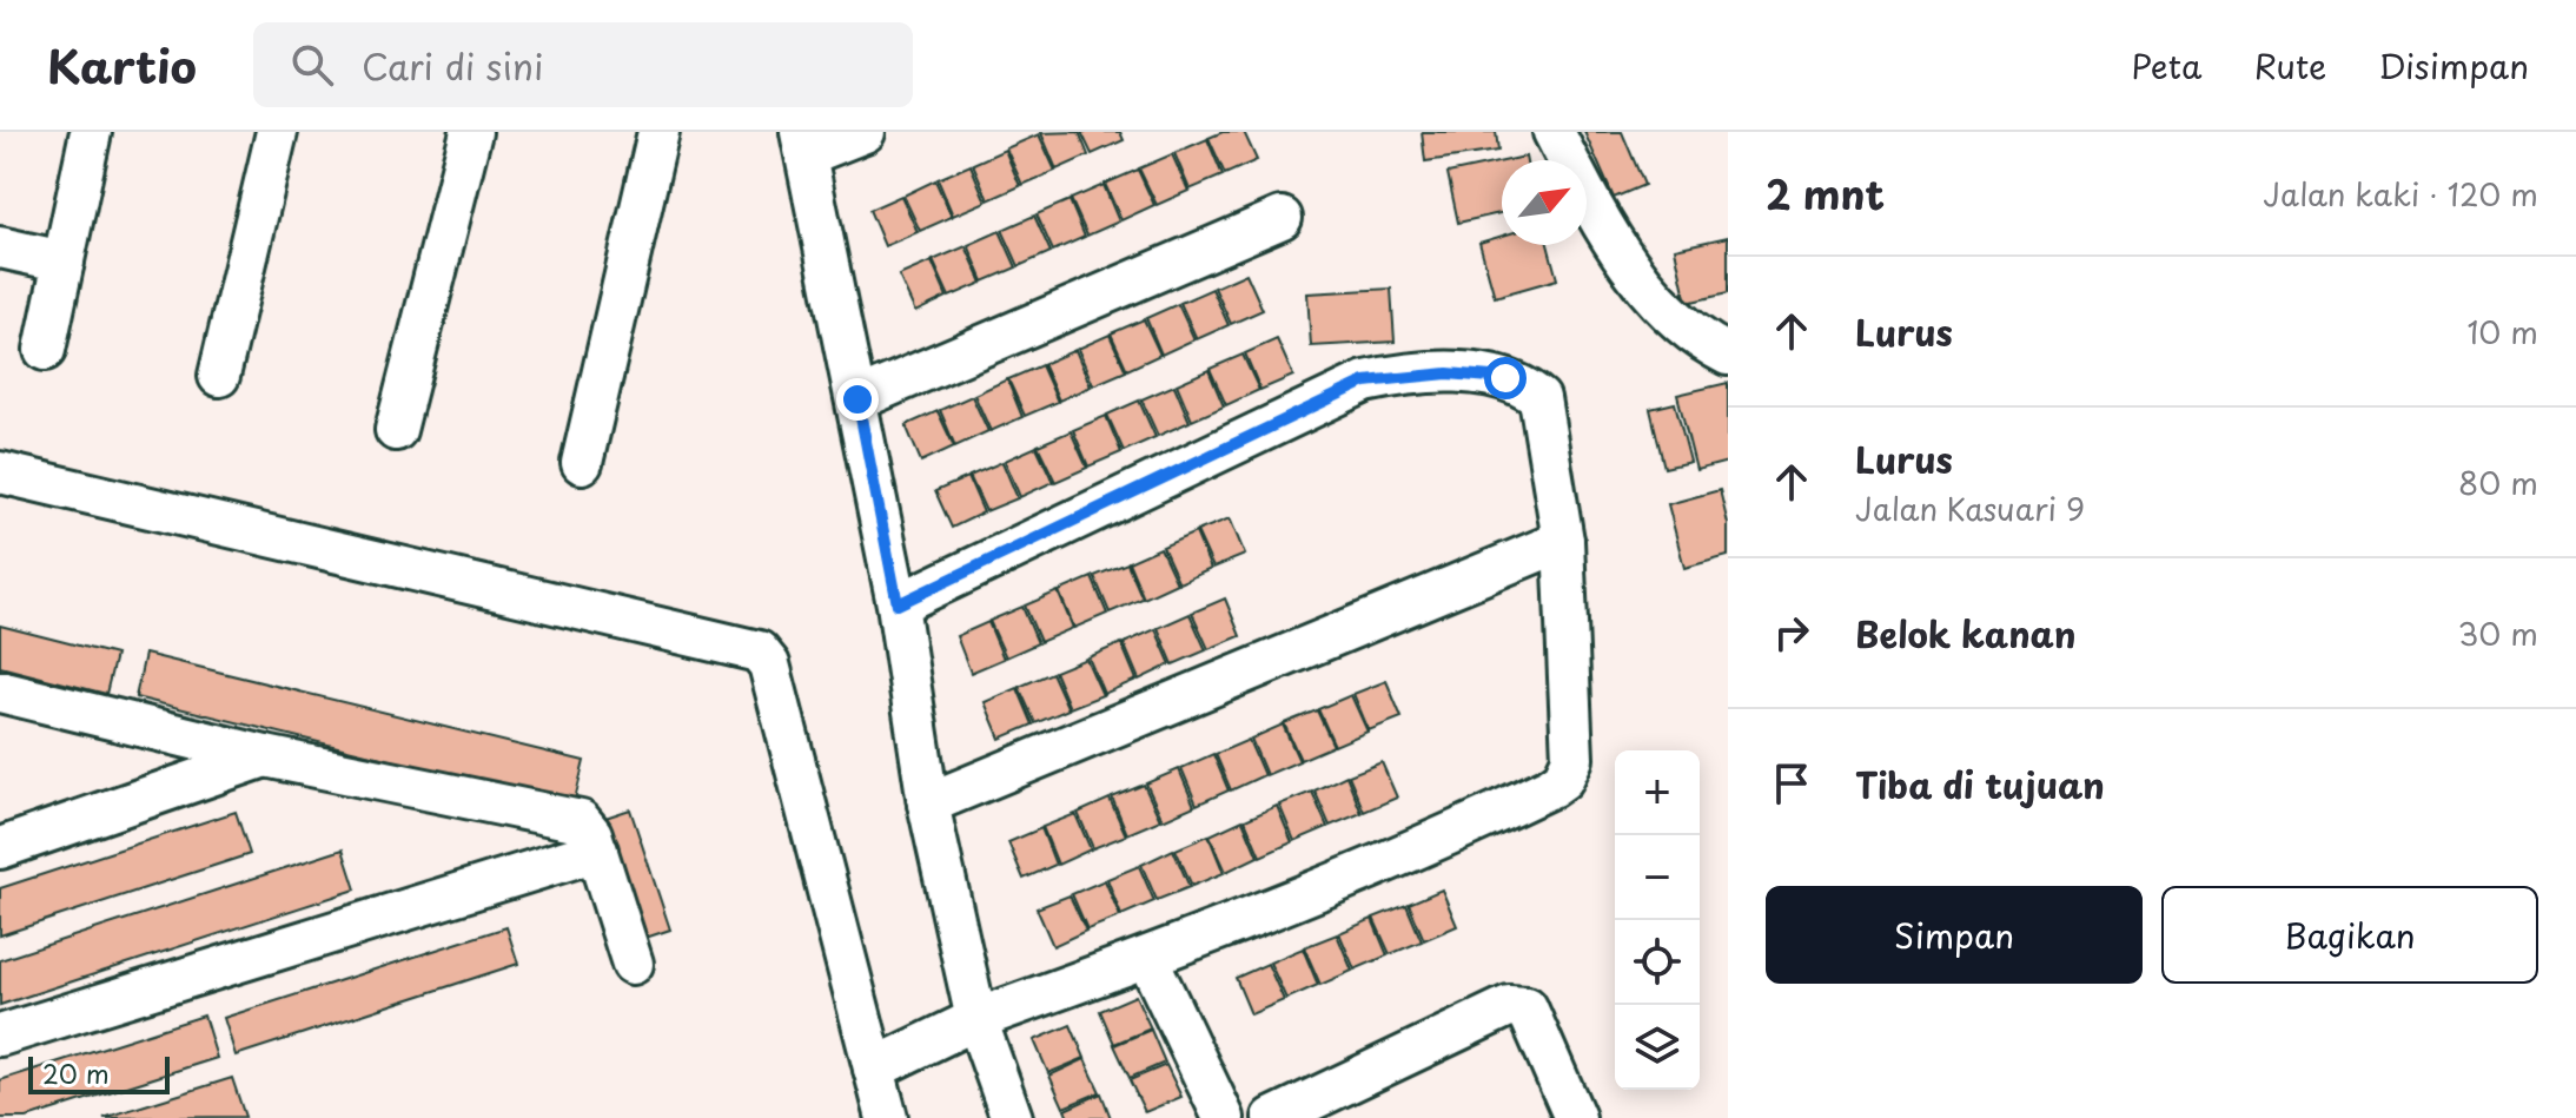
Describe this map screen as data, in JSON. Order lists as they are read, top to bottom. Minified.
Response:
{"scale_bar":"20 m","north":"top right","page":{"header":"Kartio","search":"Cari di sini","nav":["Peta","Rute","Disimpan"],"heading":["2 mnt","Jalan kaki · 120 m"],"list":[["Lurus","10 m"],["Lurus","Jalan Kasuari 9","80 m"],["Belok kanan","30 m"],"Tiba di tujuan"],"map_buttons":["+","−"],"buttons":["Simpan","Bagikan"],"scale":"20 m"}}
